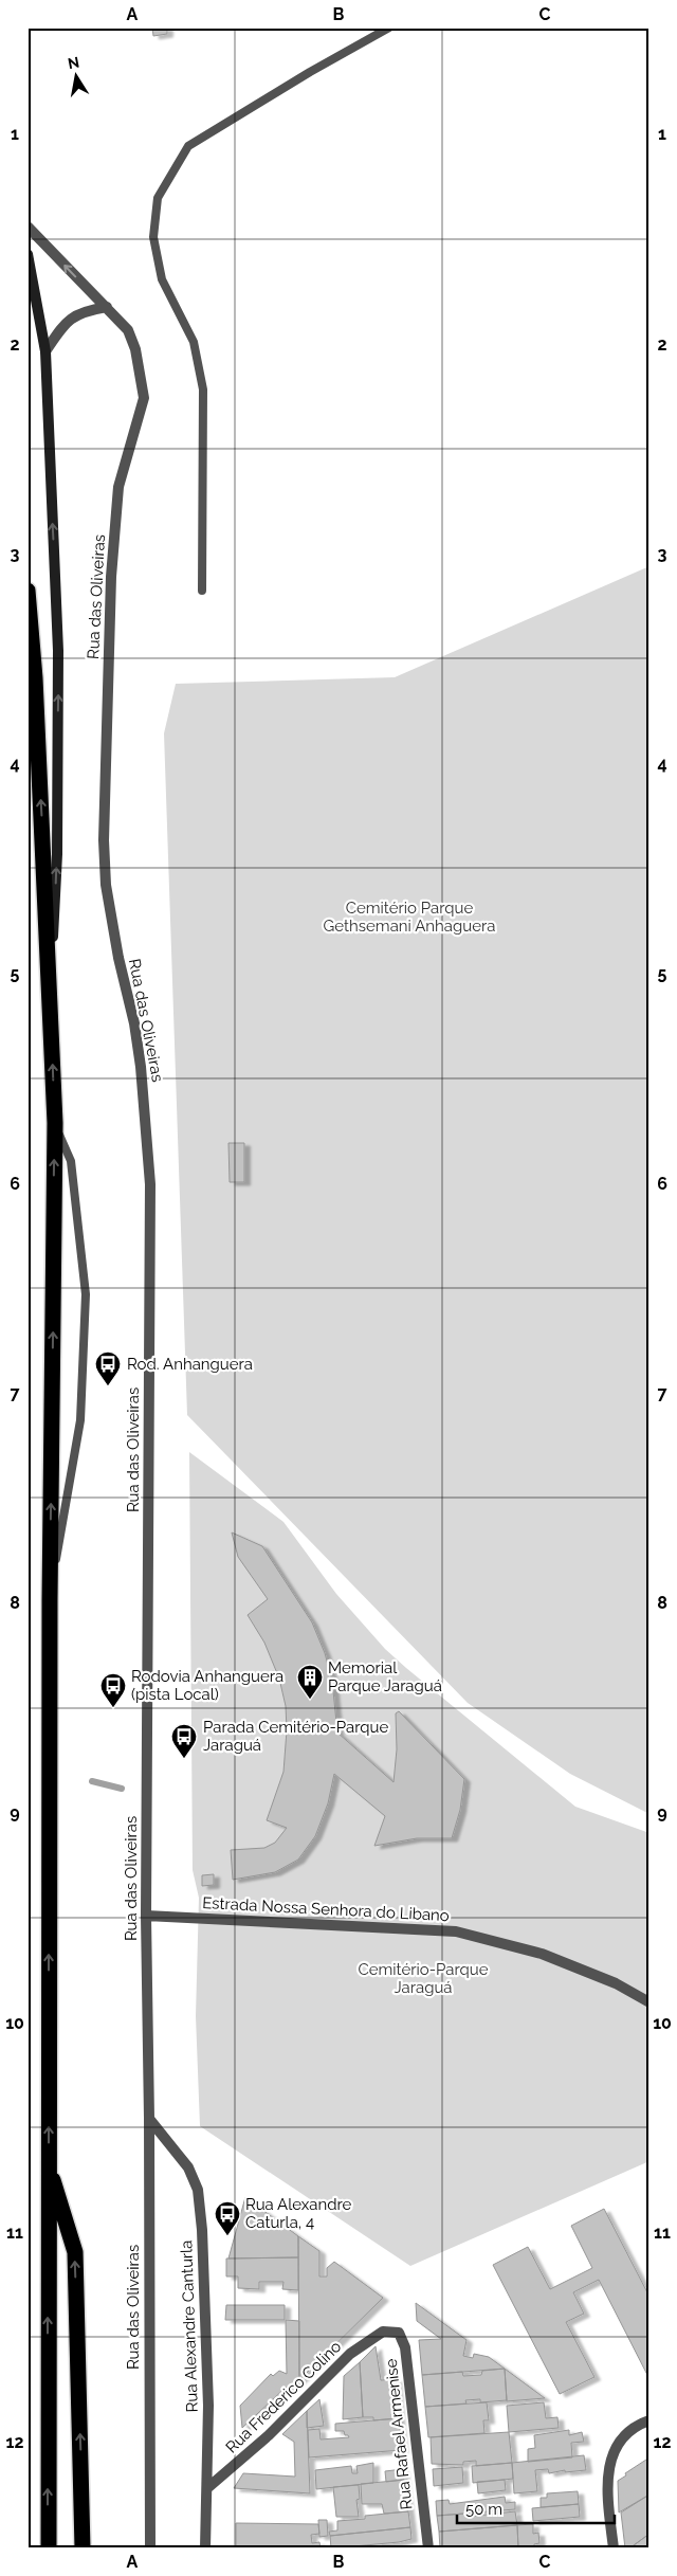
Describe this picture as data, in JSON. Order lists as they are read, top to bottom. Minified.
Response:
{"streets":{"street":["Rua das Oliveiras","Estrada Nossa Senhora do Libano","Rua Alexandre Canturla","Rua Frederico Colino","Rua Rafael Armenise"]},"crossings":[["Rua das Oliveiras","Estrada Nossa Senhora do Libano"],["Rua das Oliveiras","Rua Alexandre Canturla"],["Rua Alexandre Canturla","Rua Frederico Colino"],["Rua Frederico Colino","Rua Rafael Armenise"]],"parks":["Cemitério Parque Gethsemani Anhaguera","Cemitério-Parque Jaraguá"],"places":{"bus stop":["Rod. Anhanguera","Rodovia Anhanguera (pista Local)","Parada Cemitério-Parque Jaraguá","Rua Alexandre Caturla, 4"],"building":["Memorial Parque Jaraguá"]},"scale_bar":"50 m","north":"top","grid":{"columns":["A","B","C"],"rows":["1","2","3","4","5","6","7","8","9","10","11","12"]}}
